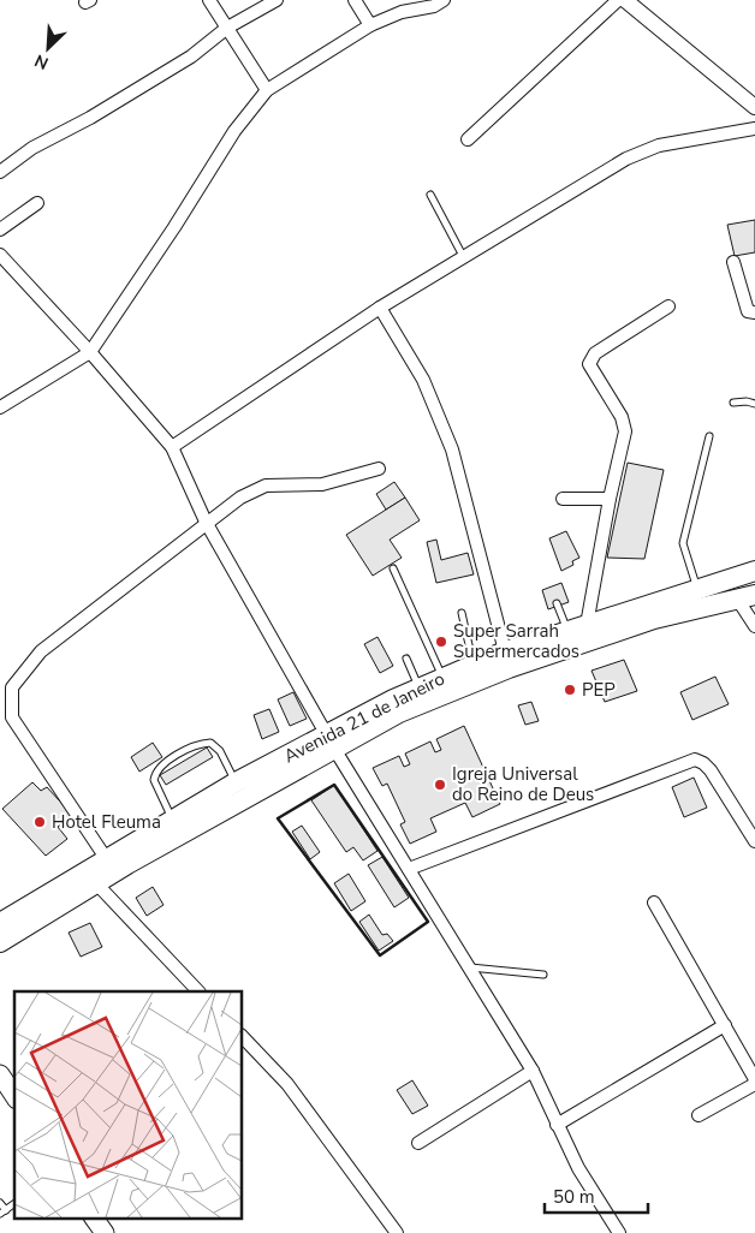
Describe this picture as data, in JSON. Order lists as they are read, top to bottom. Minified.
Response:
{"streets":{"main road":["Avenida 21 de Janeiro"]},"places":["Super Sarrah Supermercados","PEP","Igreja Universal do Reino de Deus","Hotel Fleuma"],"scale_bar":"50 m","north":"bottom left"}
